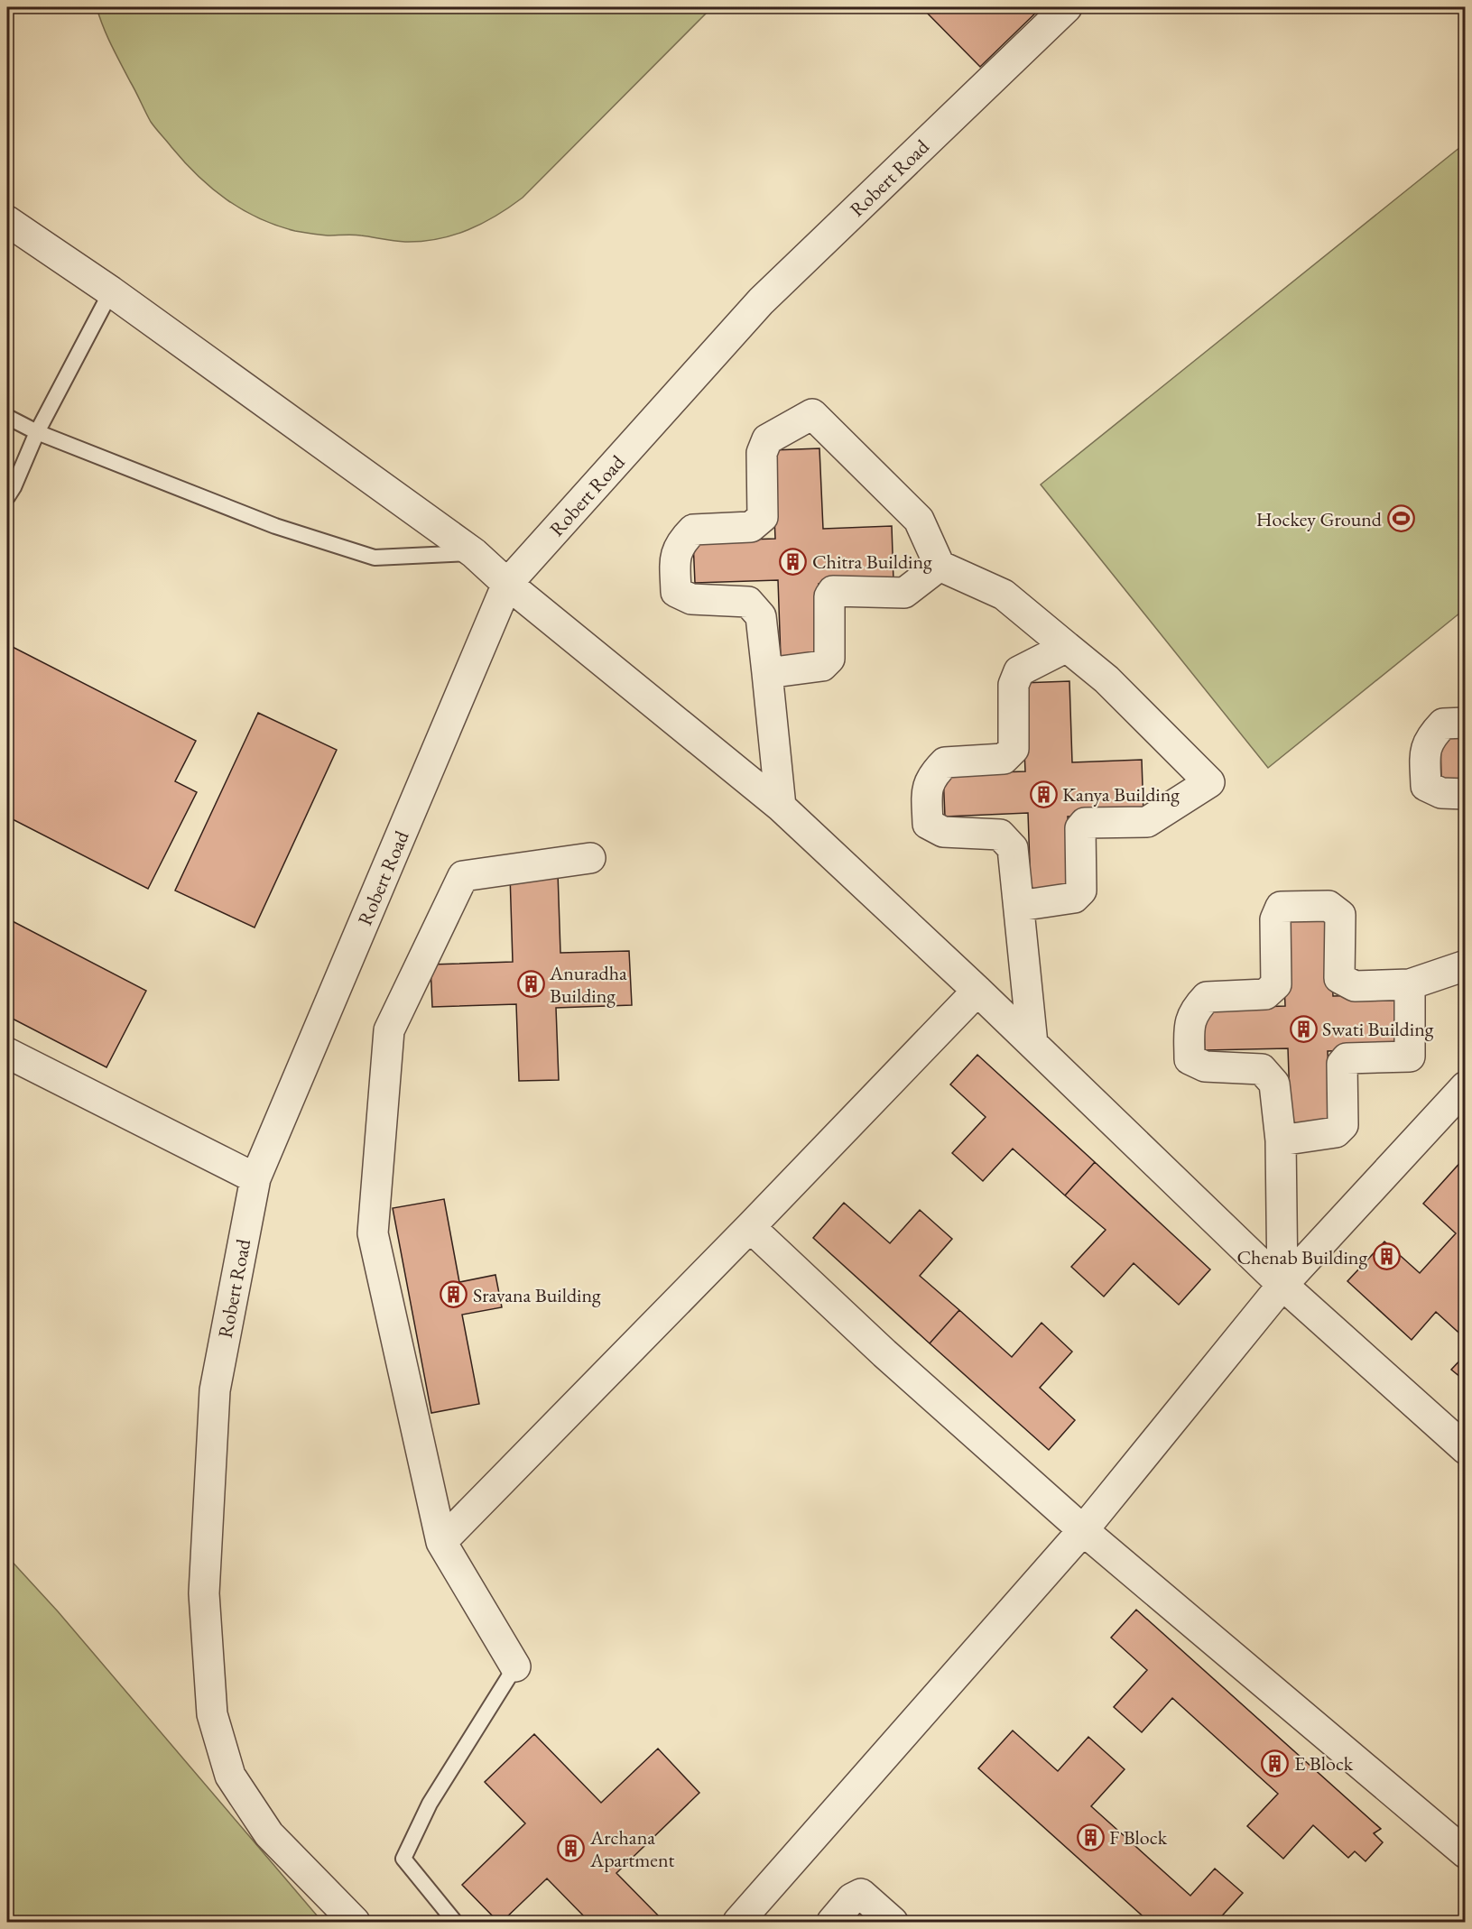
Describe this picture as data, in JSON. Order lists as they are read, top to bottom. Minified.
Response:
{"streets":{"street":["Robert Road"]},"places":{"sports":["Hockey Ground"],"building":["Chitra Building","Kanya Building","Anuradha Building","Swati Building","Chenab Building","Sravana Building","E Block","F Block","Archana Apartment"]}}
